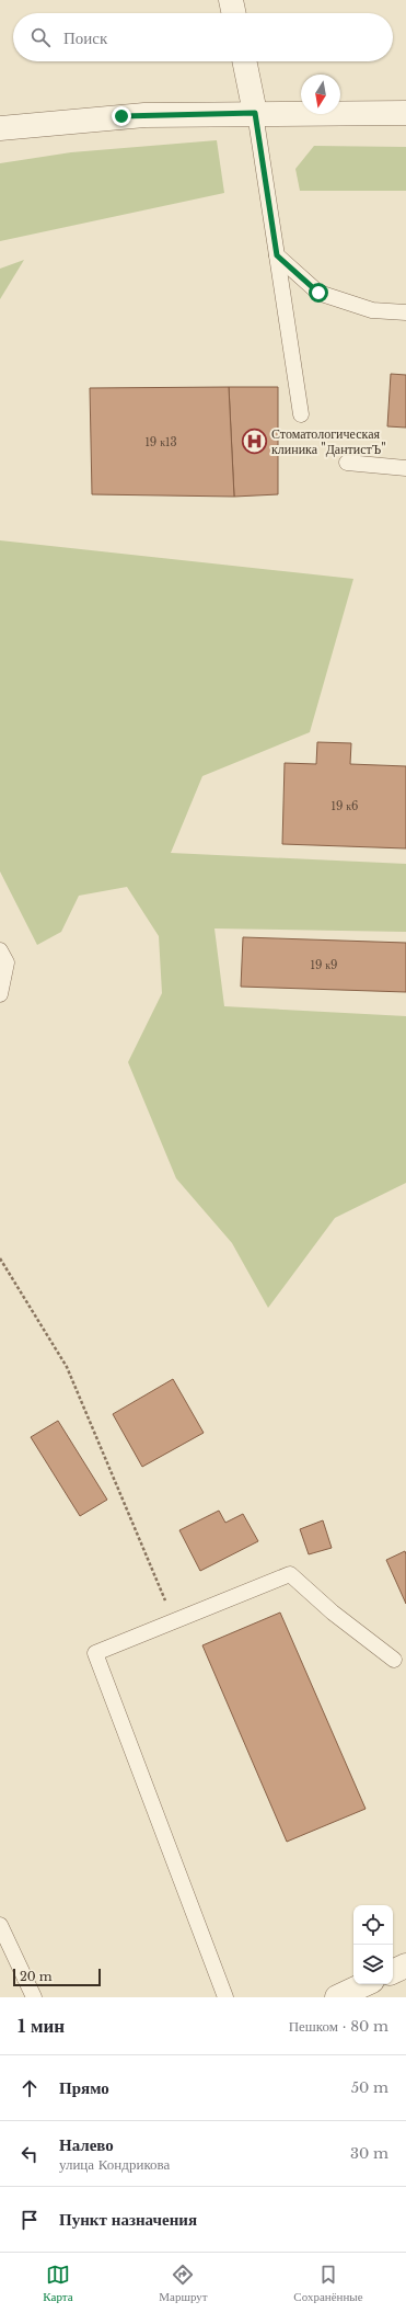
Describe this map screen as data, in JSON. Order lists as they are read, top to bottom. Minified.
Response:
{"places":{"hospital":["Стоматологическая клиника \"ДантистЪ\""]},"house_numbers":["19 к13","19 к6","19 к9"],"scale_bar":"20 m","north":"bottom","page":{"search":"Поиск","scale":"20 m","heading":["1 мин","Пешком · 80 m"],"list":[["Прямо","50 m"],["Налево","улица Кондрикова","30 m"],"Пункт назначения"],"nav":["Карта","Маршрут","Сохранённые"]}}
